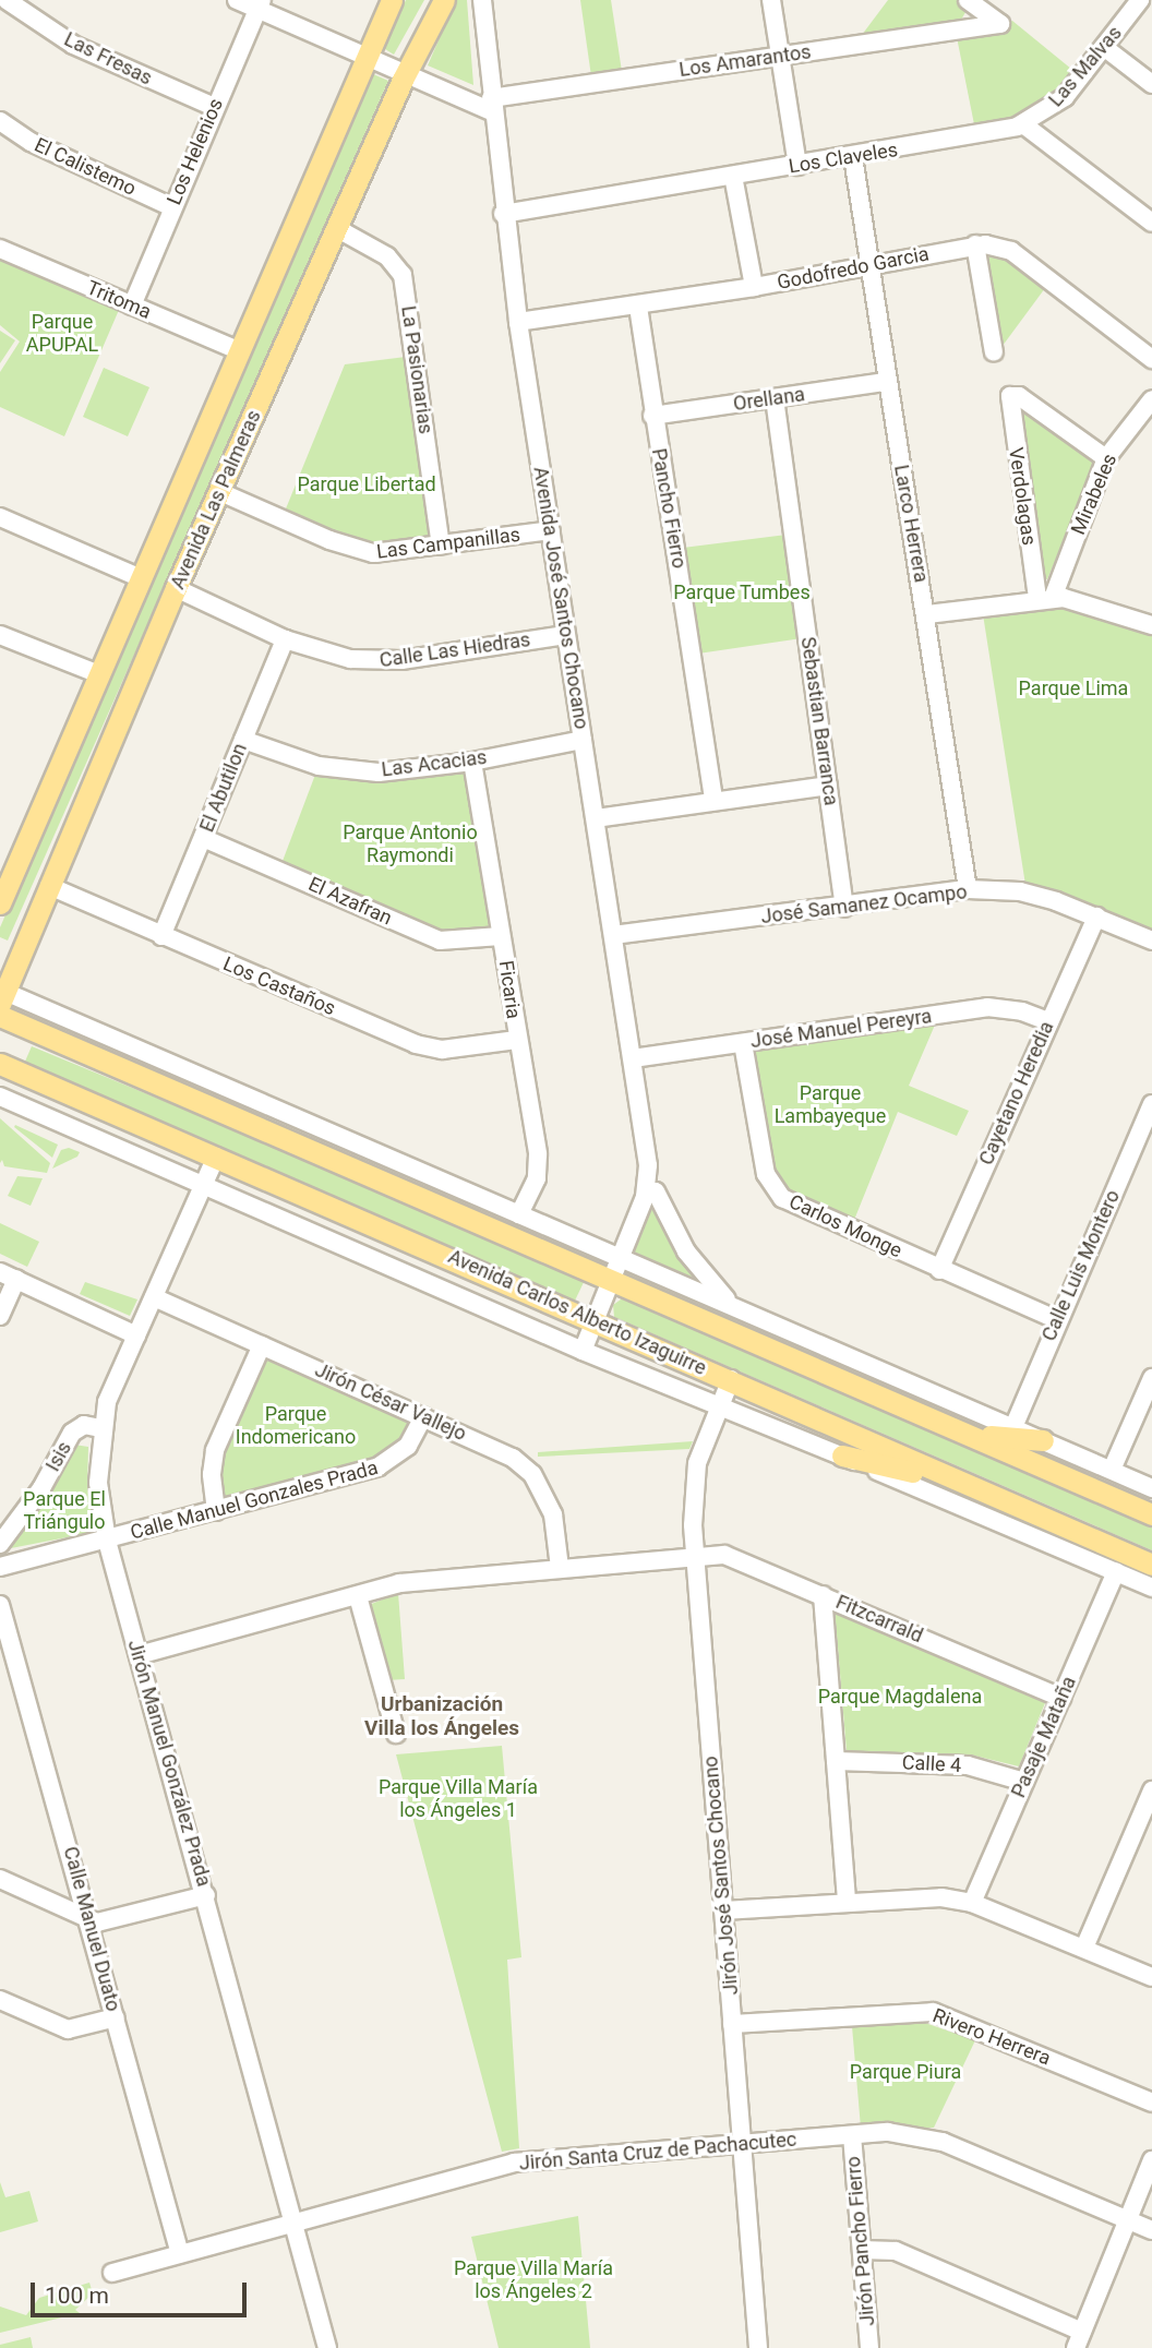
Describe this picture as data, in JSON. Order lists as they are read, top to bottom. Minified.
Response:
{"streets":{"main road":["Avenida Las Palmeras","Avenida Carlos Alberto Izaguirre"],"street":["Las Fresas","Los Amarantos","Las Malvas","Los Helenios","Los Claveles","El Calistemo","Godofredo Garcia","Tritoma","La Pasionarias","Orellana","Mirabeles","Verdolagas","Pancho Fierro","Larco Herrera","Las Campanillas","Avenida José Santos Chocano","Calle Las Hiedras","Sebastian Barranca","Las Acacias","El Abutilon","El Azafran","José Samanez Ocampo","Los Castaños","Ficaria","José Manuel Pereyra","Cayetano Heredia","Carlos Monge","Calle Luis Montero","Jirón César Vallejo","Isis","Calle Manuel Gonzales Prada","Fitzcarrald","Pasaje Mataña","Jirón Manuel González Prada","Calle 4","Jirón José Santos Chocano","Calle Manuel Duato","Rivero Herrera","Jirón Santa Cruz de Pachacutec","Jirón Pancho Fierro"]},"crossings":[["Las Fresas","Los Helenios"],["Los Amarantos","Avenida José Santos Chocano"],["Las Malvas","Los Claveles"],["Los Helenios","El Calistemo"],["Los Helenios","Tritoma"],["Los Claveles","Larco Herrera"],["Los Claveles","Avenida José Santos Chocano"],["Godofredo Garcia","Pancho Fierro"],["Godofredo Garcia","Larco Herrera"],["Godofredo Garcia","Avenida José Santos Chocano"],["Tritoma","Avenida Las Palmeras"],["La Pasionarias","Avenida Las Palmeras"],["La Pasionarias","Las Campanillas"],["Orellana","Pancho Fierro"],["Orellana","Larco Herrera"],["Orellana","Sebastian Barranca"],["Mirabeles","Verdolagas"],["Avenida Las Palmeras","Las Campanillas"],["Avenida Las Palmeras","Calle Las Hiedras"],["Avenida Las Palmeras","Los Castaños"],["Larco Herrera","José Samanez Ocampo"],["Las Campanillas","Avenida José Santos Chocano"],["Avenida José Santos Chocano","Calle Las Hiedras"],["Avenida José Santos Chocano","Las Acacias"],["Avenida José Santos Chocano","José Samanez Ocampo"],["Avenida José Santos Chocano","José Manuel Pereyra"],["Avenida José Santos Chocano","Avenida Carlos Alberto Izaguirre"],["Calle Las Hiedras","El Abutilon"],["Sebastian Barranca","José Samanez Ocampo"],["Las Acacias","El Abutilon"],["Las Acacias","Ficaria"],["El Abutilon","El Azafran"],["El Abutilon","Los Castaños"],["El Azafran","Ficaria"],["José Samanez Ocampo","Cayetano Heredia"],["Los Castaños","Ficaria"],["José Manuel Pereyra","Cayetano Heredia"],["José Manuel Pereyra","Carlos Monge"],["Cayetano Heredia","Carlos Monge"],["Carlos Monge","Calle Luis Montero"],["Avenida Carlos Alberto Izaguirre","Pasaje Mataña"],["Avenida Carlos Alberto Izaguirre","Jirón Manuel González Prada"],["Avenida Carlos Alberto Izaguirre","Jirón José Santos Chocano"],["Jirón César Vallejo","Calle Manuel Gonzales Prada"],["Jirón César Vallejo","Fitzcarrald"],["Jirón César Vallejo","Jirón Manuel González Prada"],["Isis","Jirón Manuel González Prada"],["Calle Manuel Gonzales Prada","Jirón Manuel González Prada"],["Fitzcarrald","Pasaje Mataña"],["Fitzcarrald","Jirón Manuel González Prada"],["Fitzcarrald","Jirón José Santos Chocano"],["Pasaje Mataña","Calle 4"],["Jirón Manuel González Prada","Jirón Santa Cruz de Pachacutec"],["Jirón José Santos Chocano","Rivero Herrera"],["Jirón José Santos Chocano","Jirón Santa Cruz de Pachacutec"],["Calle Manuel Duato","Jirón Santa Cruz de Pachacutec"],["Jirón Santa Cruz de Pachacutec","Jirón Pancho Fierro"]],"districts":["Urbanización Villa los Ángeles"],"parks":["Parque APUPAL","Parque Libertad","Parque Tumbes","Parque Lima","Parque Antonio Raymondi","Parque Lambayeque","Parque Indomericano","Parque El Triángulo","Parque Magdalena","Parque Villa María los Ángeles 1","Parque Piura","Parque Villa María los Ángeles 2"],"scale_bar":"100 m"}
